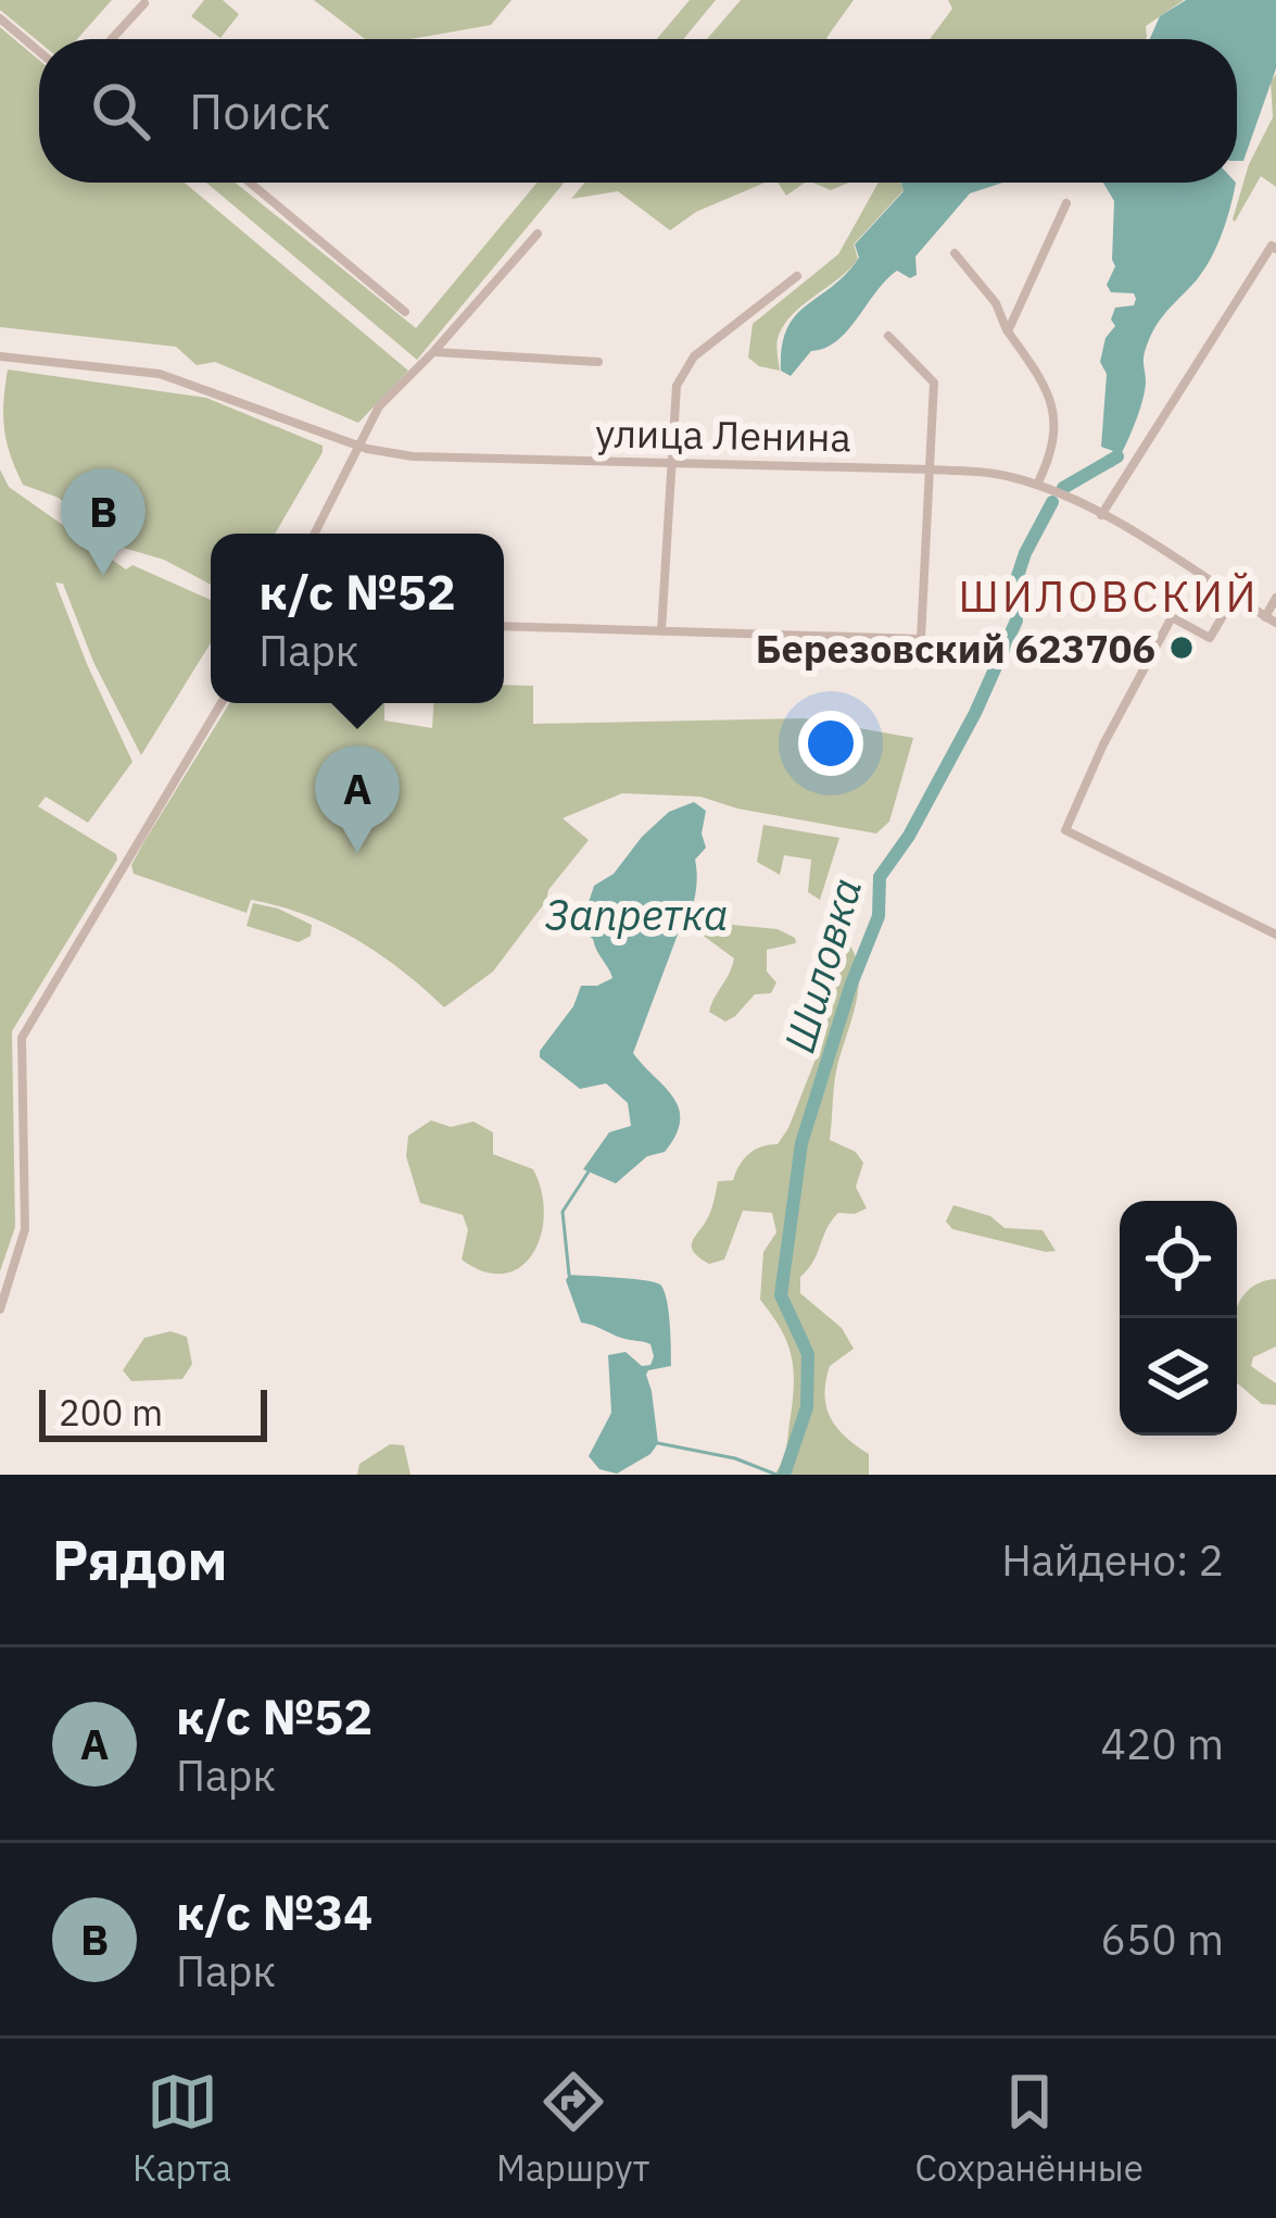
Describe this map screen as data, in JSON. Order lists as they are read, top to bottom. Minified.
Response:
{"streets":{"street":["улица Ленина"]},"districts":["ШИЛОВСКИЙ"],"water":["Запретка","Шиловка"],"places":["Березовский 623706"],"scale_bar":"200 m","page":{"search":"Поиск","pins":["B","A"],"popup":["к/с №52","Парк"],"scale":"200 m","heading":["Рядом","Найдено: 2"],"list":[{"mark":"A","name":"к/с №52","note":"Парк","value":"420 m"},{"mark":"B","name":"к/с №34","note":"Парк","value":"650 m"}],"nav":["Карта","Маршрут","Сохранённые"]}}
